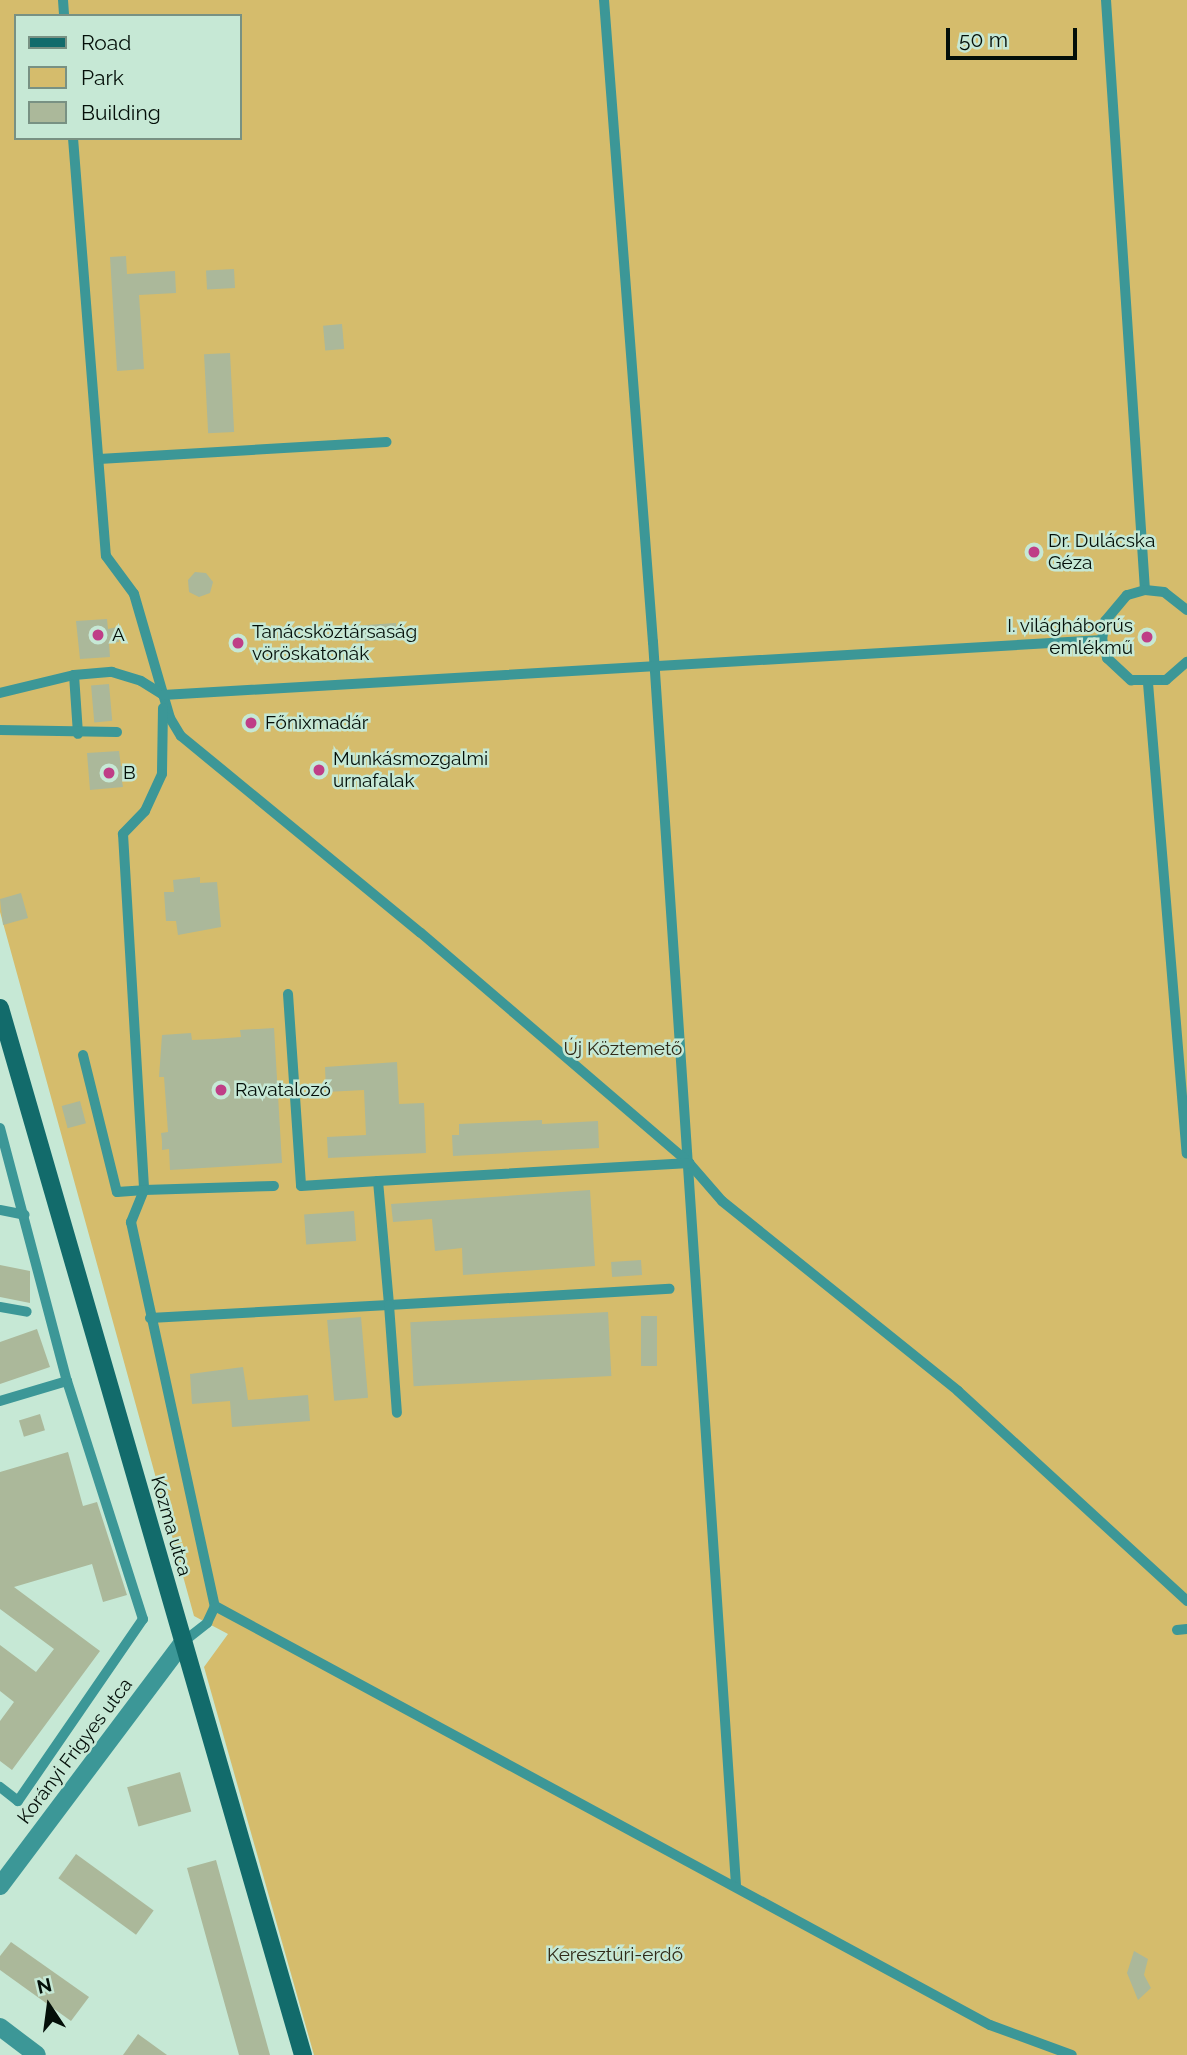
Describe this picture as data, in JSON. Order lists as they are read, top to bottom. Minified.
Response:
{"streets":{"street":["Kozma utca","Korányi Frigyes utca"]},"crossings":[["Kozma utca","Korányi Frigyes utca"]],"parks":["Új Köztemető","Keresztúri-erdő"],"places":["Dr. Dulácska Géza","A","I. világháborús emlékmű","Tanácsköztársaság vöröskatonák","Főnixmadár","Munkásmozgalmi urnafalak","B","Ravatalozó"],"legend":["Road","Park","Building"],"scale_bar":"50 m","north":"top"}
